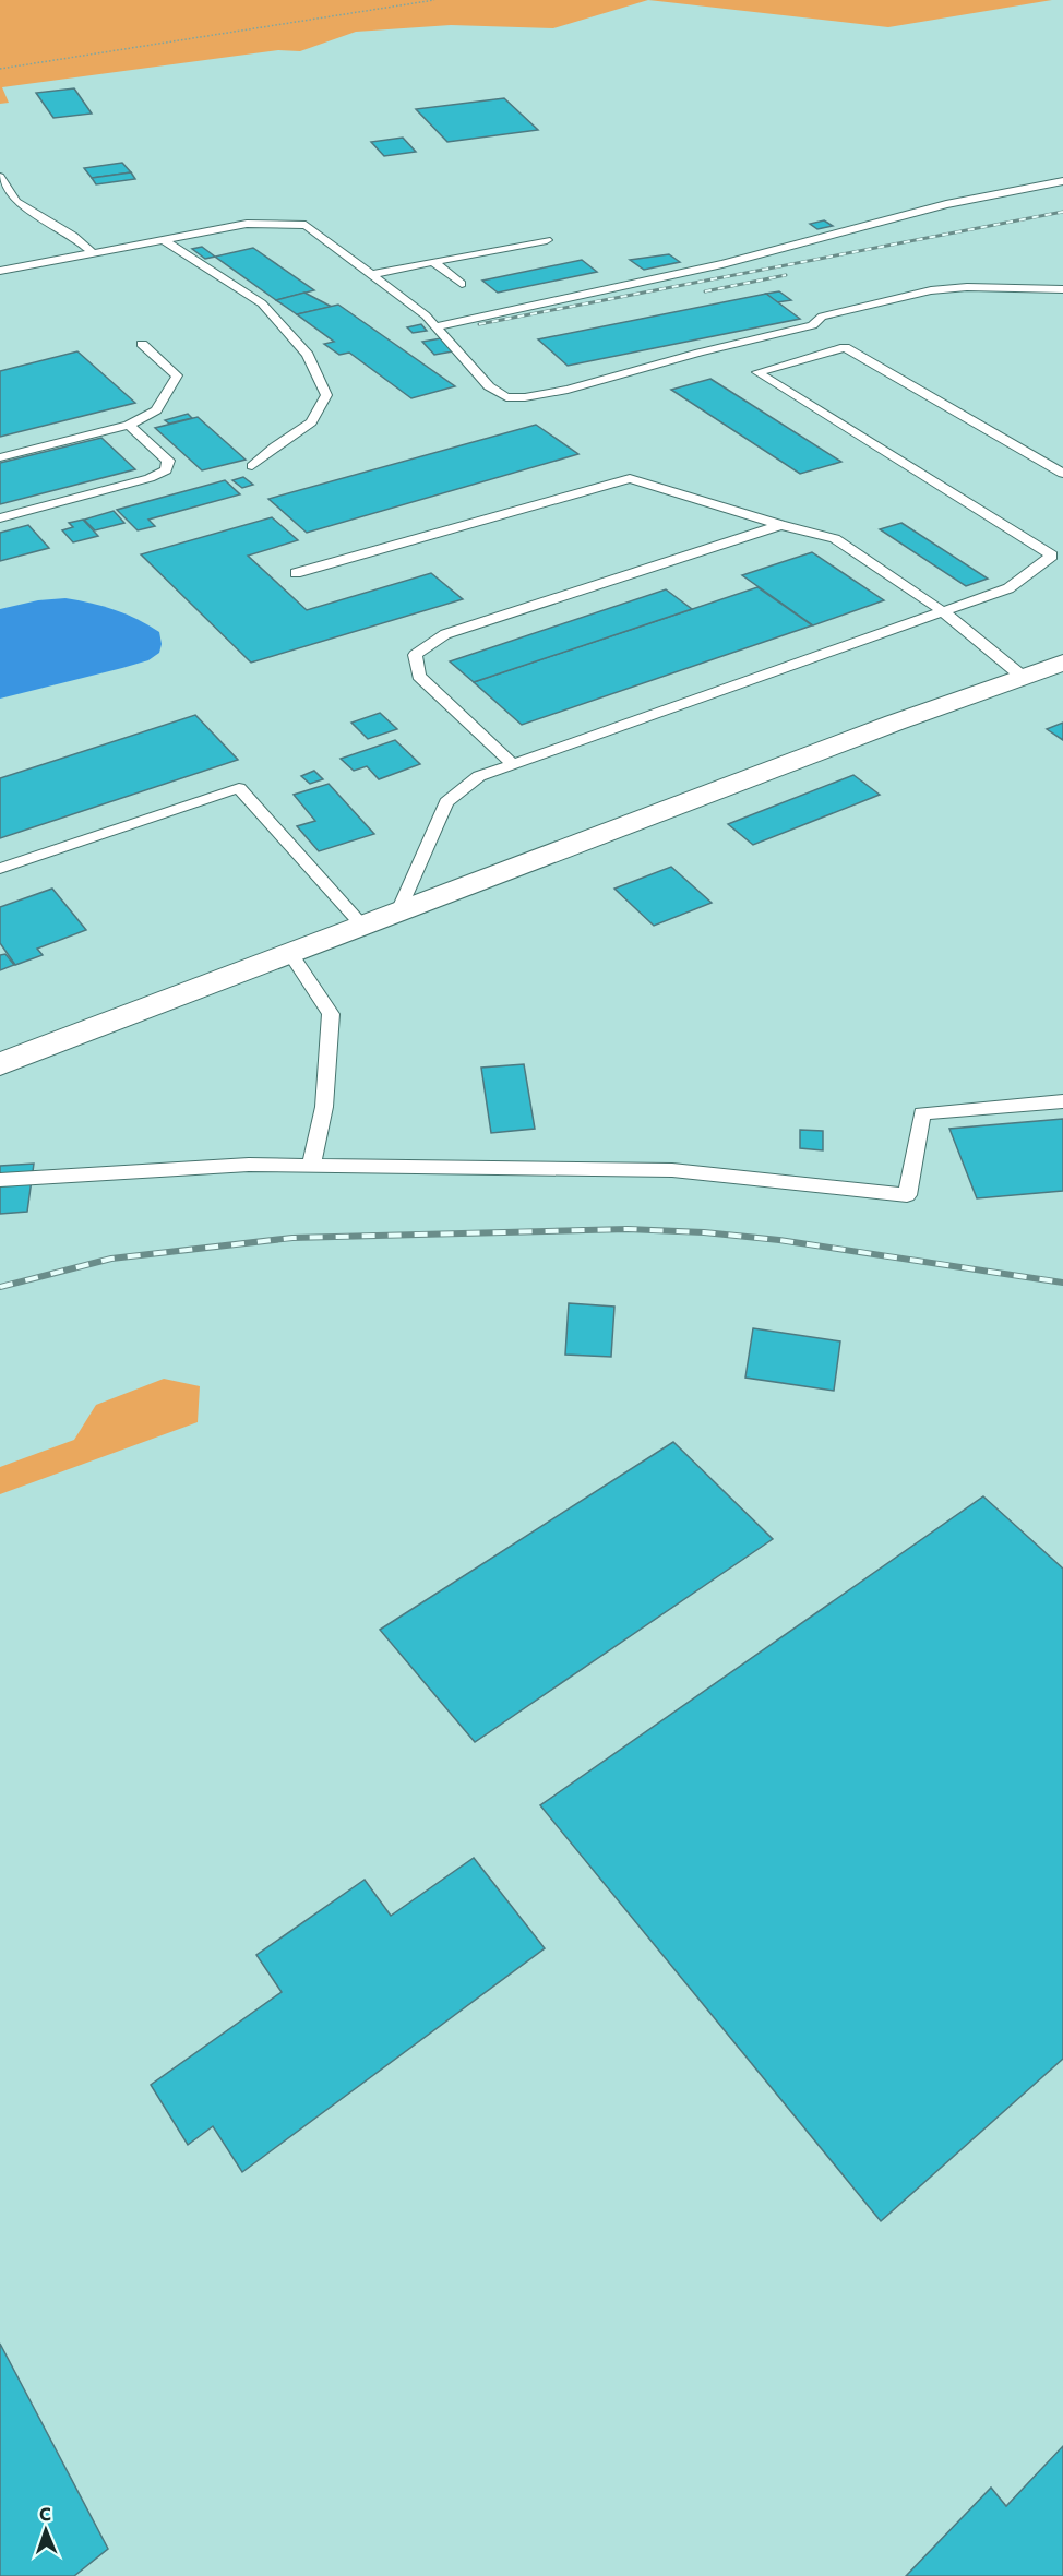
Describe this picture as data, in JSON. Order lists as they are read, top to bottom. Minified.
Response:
{"north":"top"}
